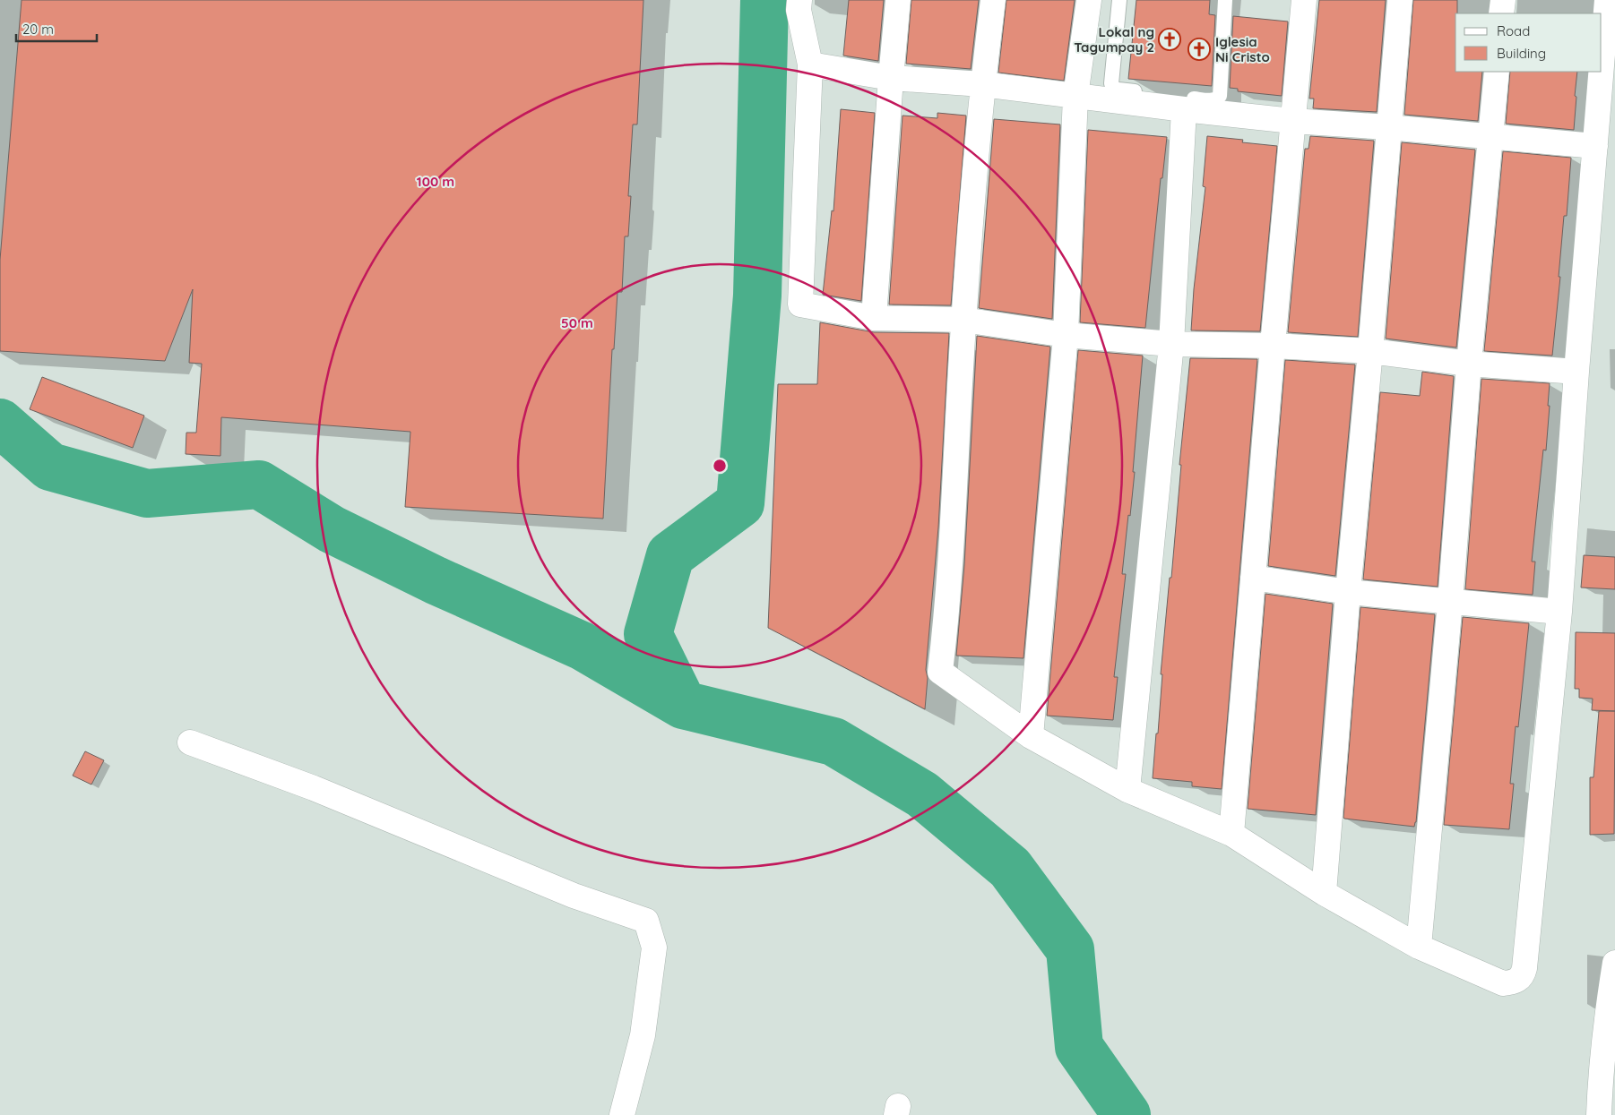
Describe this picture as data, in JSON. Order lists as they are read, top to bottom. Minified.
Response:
{"places":{"church":["Lokal ng Tagumpay 2","Iglesia Ni Cristo"]},"legend":["Road","Building"],"scale_bar":"20 m","rings":["100 m","50 m"]}
